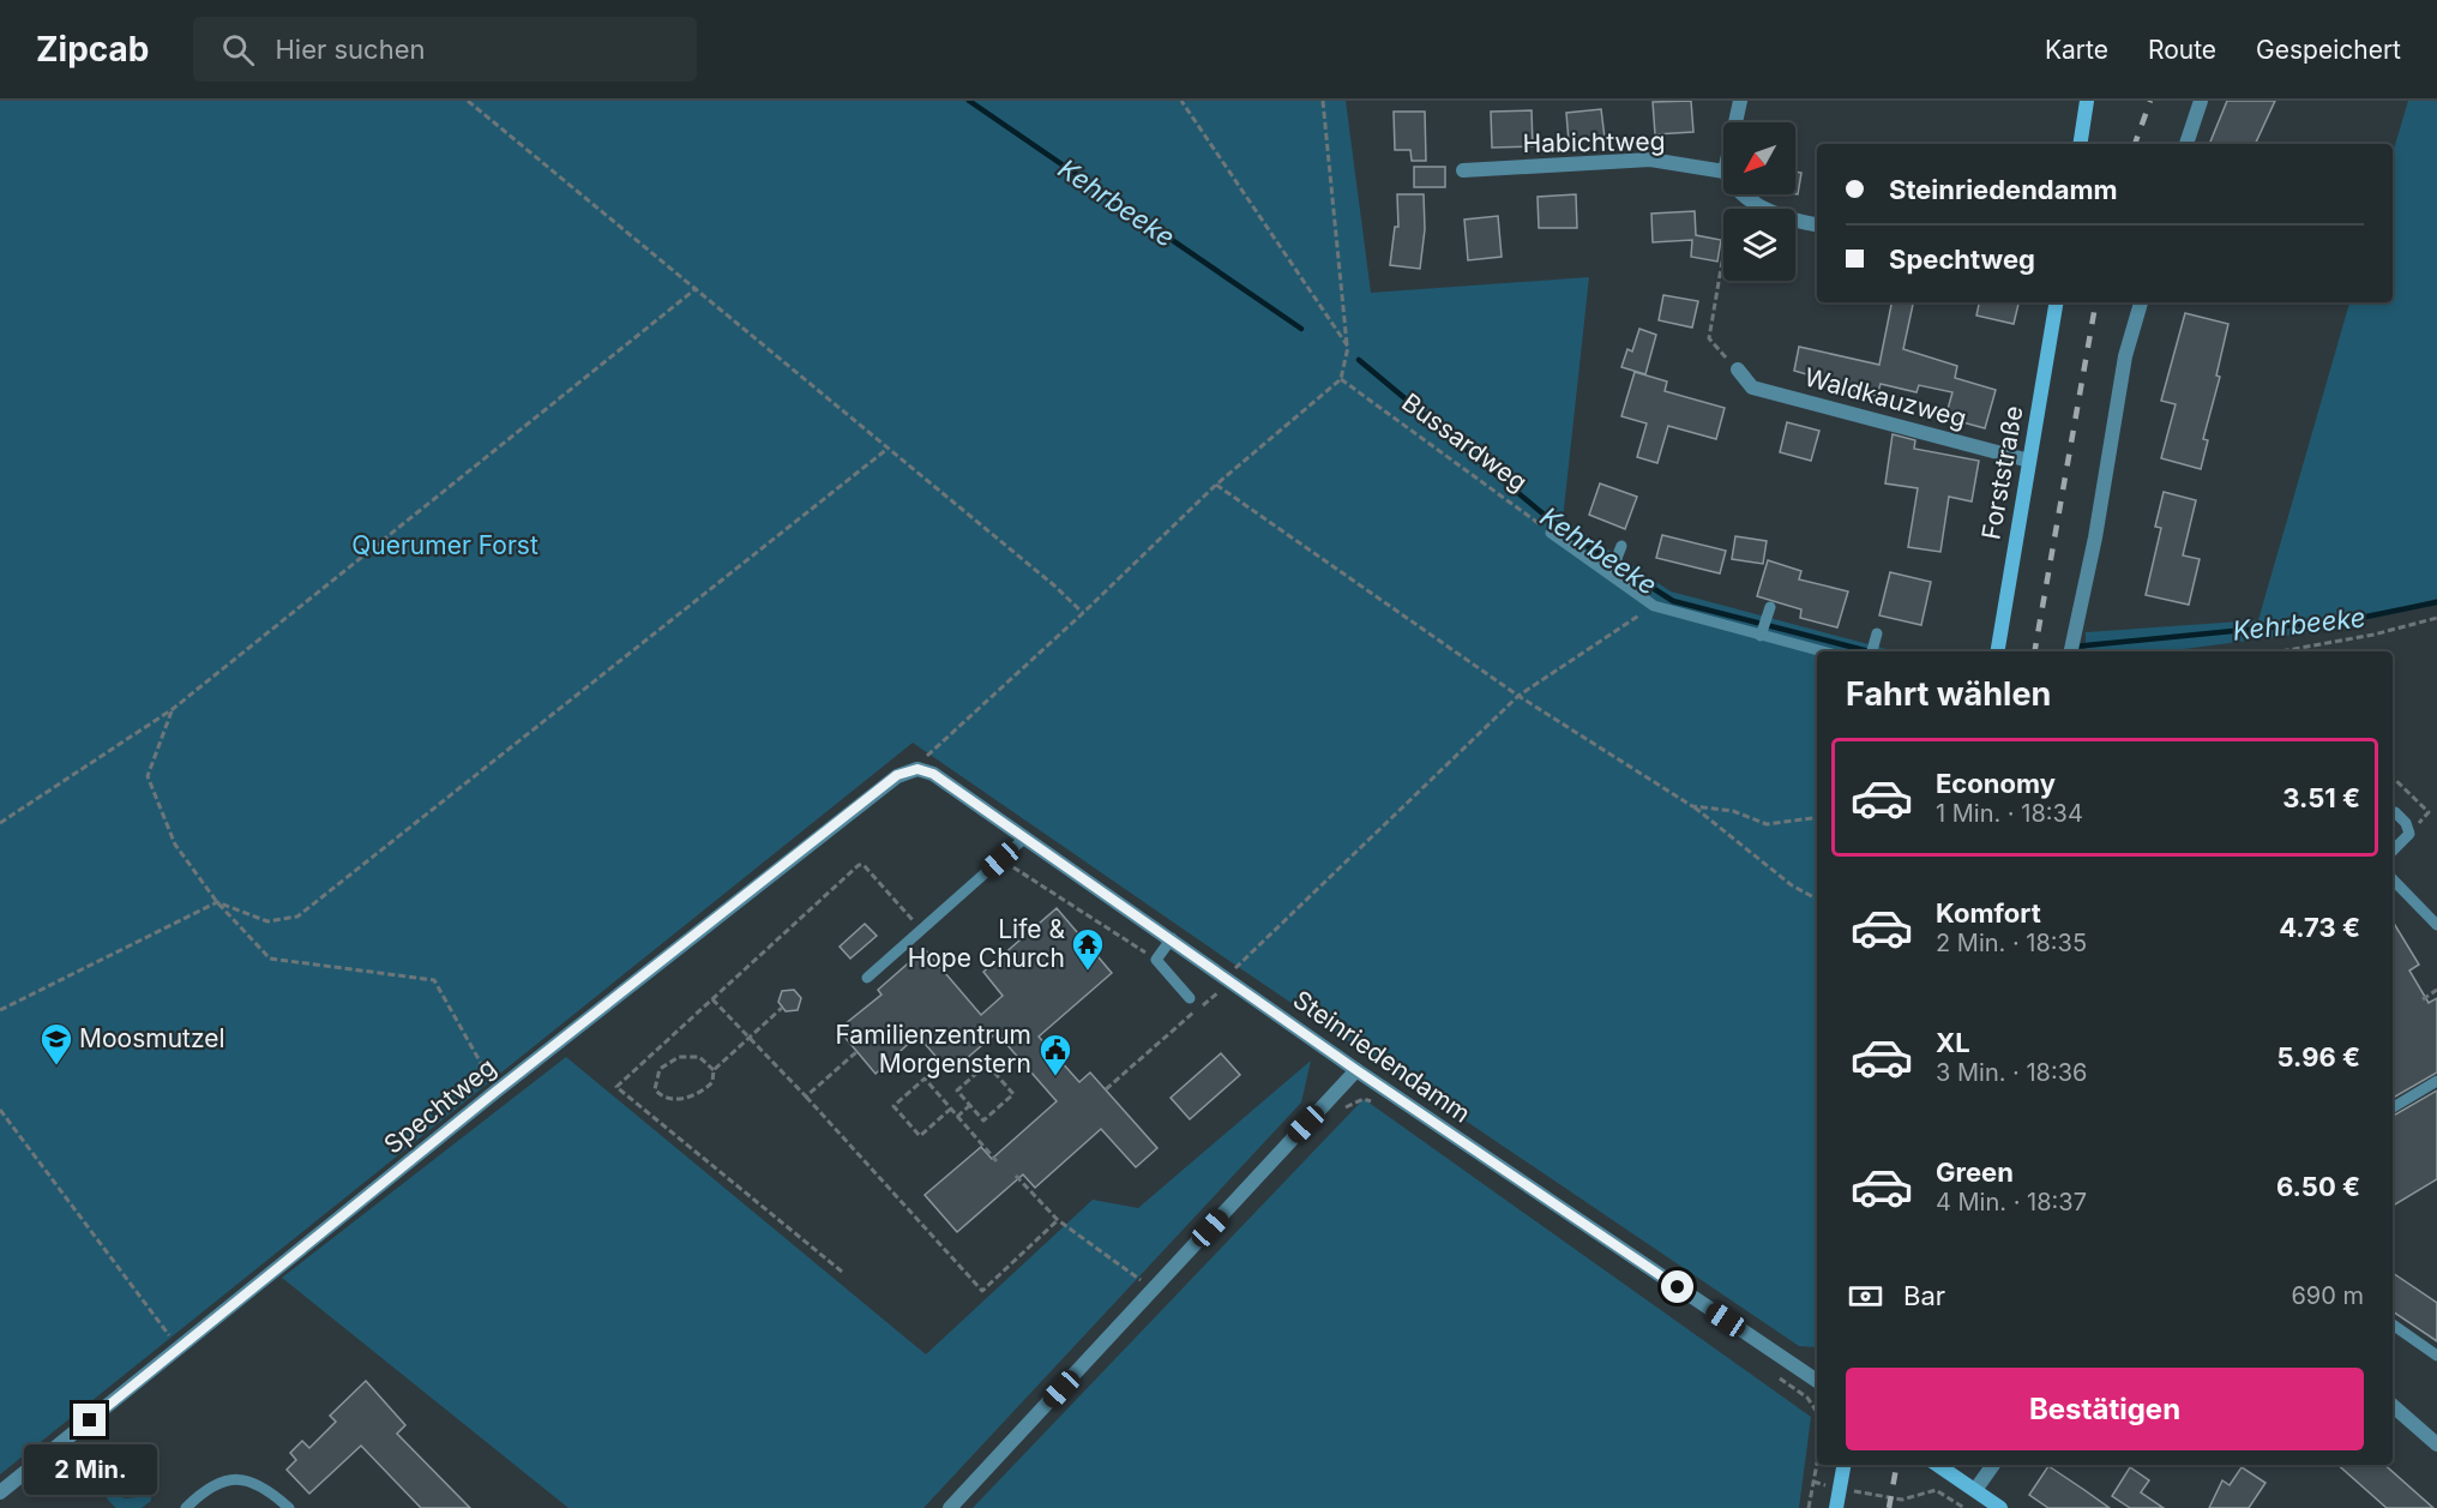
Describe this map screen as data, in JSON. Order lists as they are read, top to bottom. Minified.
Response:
{"streets":{"main road":["Forststraße"],"street":["Habichtweg","Waldkauzweg","Steinriedendamm","Spechtweg"],"path":["Bussardweg"]},"crossings":[["Waldkauzweg","Forststraße"],["Steinriedendamm","Spechtweg"]],"water":["Kehrbeeke"],"parks":["Querumer Forst"],"places":{"temple":["Life & Hope Church"],"school or university":["Moosmutzel"],"public building":["Familienzentrum Morgenstern"]},"north":"bottom left","page":{"header":"Zipcab","search":"Hier suchen","nav":["Karte","Route","Gespeichert"],"banner":["Steinriedendamm","Spechtweg"],"heading":"Fahrt wählen","list":[{"name":"Economy","note":"1 Min. · 18:34","value":"3.51 €"},{"name":"Komfort","note":"2 Min. · 18:35","value":"4.73 €"},{"name":"XL","note":"3 Min. · 18:36","value":"5.96 €"},{"name":"Green","note":"4 Min. · 18:37","value":"6.50 €"}],"pay":["Bar","690 m"],"buttons":"Bestätigen","bubble":"2 Min."}}
